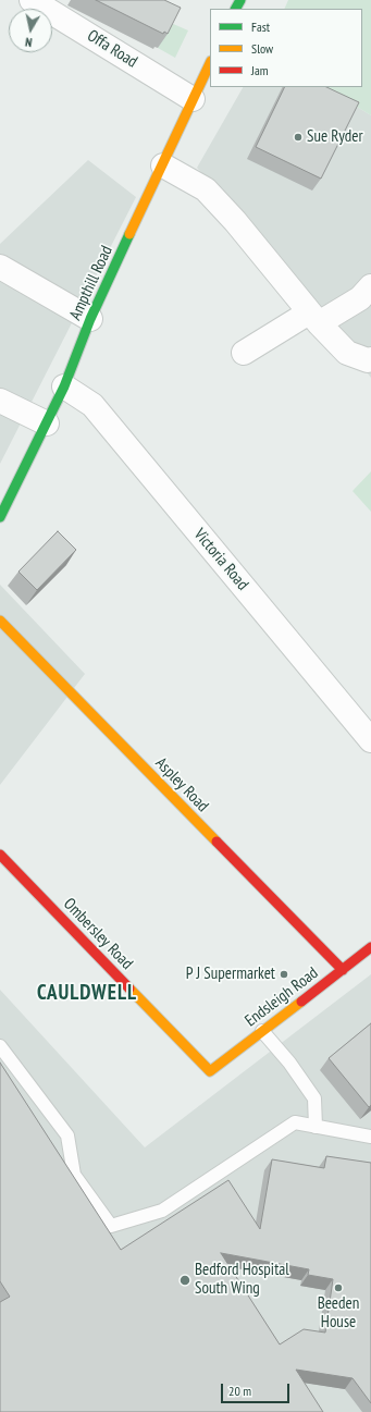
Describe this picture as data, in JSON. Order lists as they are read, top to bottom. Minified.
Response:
{"streets":{"street":["Offa Road","Ampthill Road","Victoria Road","Aspley Road","Ombersley Road","Endsleigh Road"]},"crossings":[["Offa Road","Ampthill Road"],["Ampthill Road","Victoria Road"],["Aspley Road","Endsleigh Road"],["Ombersley Road","Endsleigh Road"]],"districts":["CAULDWELL"],"places":["Sue Ryder","P J Supermarket","Bedford Hospital South Wing","Beeden House"],"legend":["Fast","Slow","Jam"],"scale_bar":"20 m","north":"bottom"}
